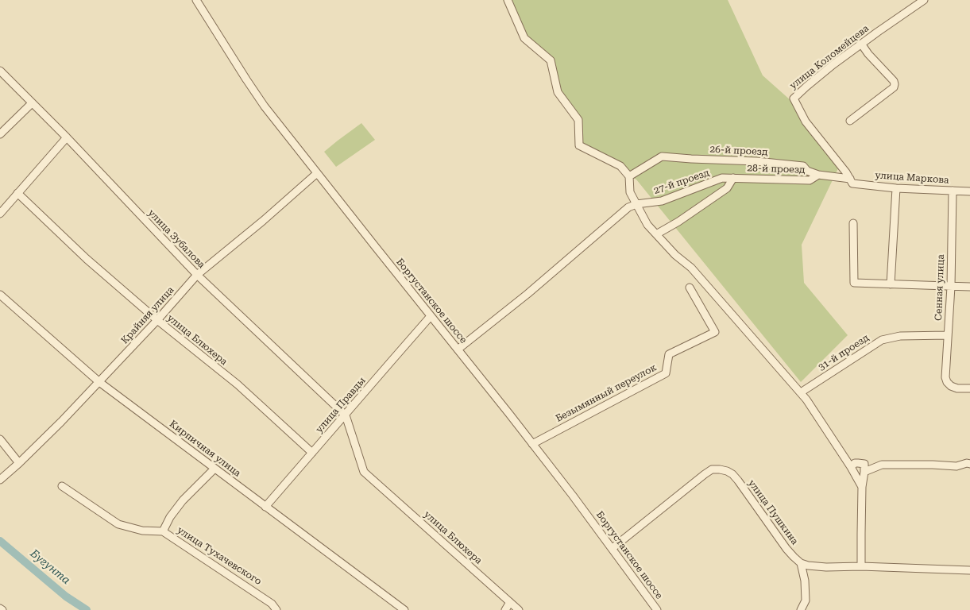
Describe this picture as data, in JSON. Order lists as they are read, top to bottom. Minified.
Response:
{"streets":{"street":["улица Коломейцева","26-й проезд","28-й проезд","улица Маркова","27-й проезд","улица Зубалова","Сенная улица","Боргустанское шоссе","Крайняя улица","улица Блюхера","31-й проезд","Безымянный переулок","улица Правды","Кирпичная улица","улица Пушкина","улица Тухачевского"]},"crossings":[["улица Коломейцева","26-й проезд"],["улица Коломейцева","улица Маркова"],["26-й проезд","28-й проезд"],["26-й проезд","улица Маркова"],["28-й проезд","27-й проезд"],["улица Маркова","Сенная улица"],["улица Зубалова","Крайняя улица"],["улица Зубалова","улица Блюхера"],["улица Зубалова","улица Правды"],["Сенная улица","31-й проезд"],["Боргустанское шоссе","Крайняя улица"],["Боргустанское шоссе","Безымянный переулок"],["Боргустанское шоссе","улица Правды"],["Боргустанское шоссе","улица Пушкина"],["Крайняя улица","улица Блюхера"],["Крайняя улица","Кирпичная улица"],["улица Блюхера","улица Правды"],["улица Правды","Кирпичная улица"]],"water":["Бугунта"]}
